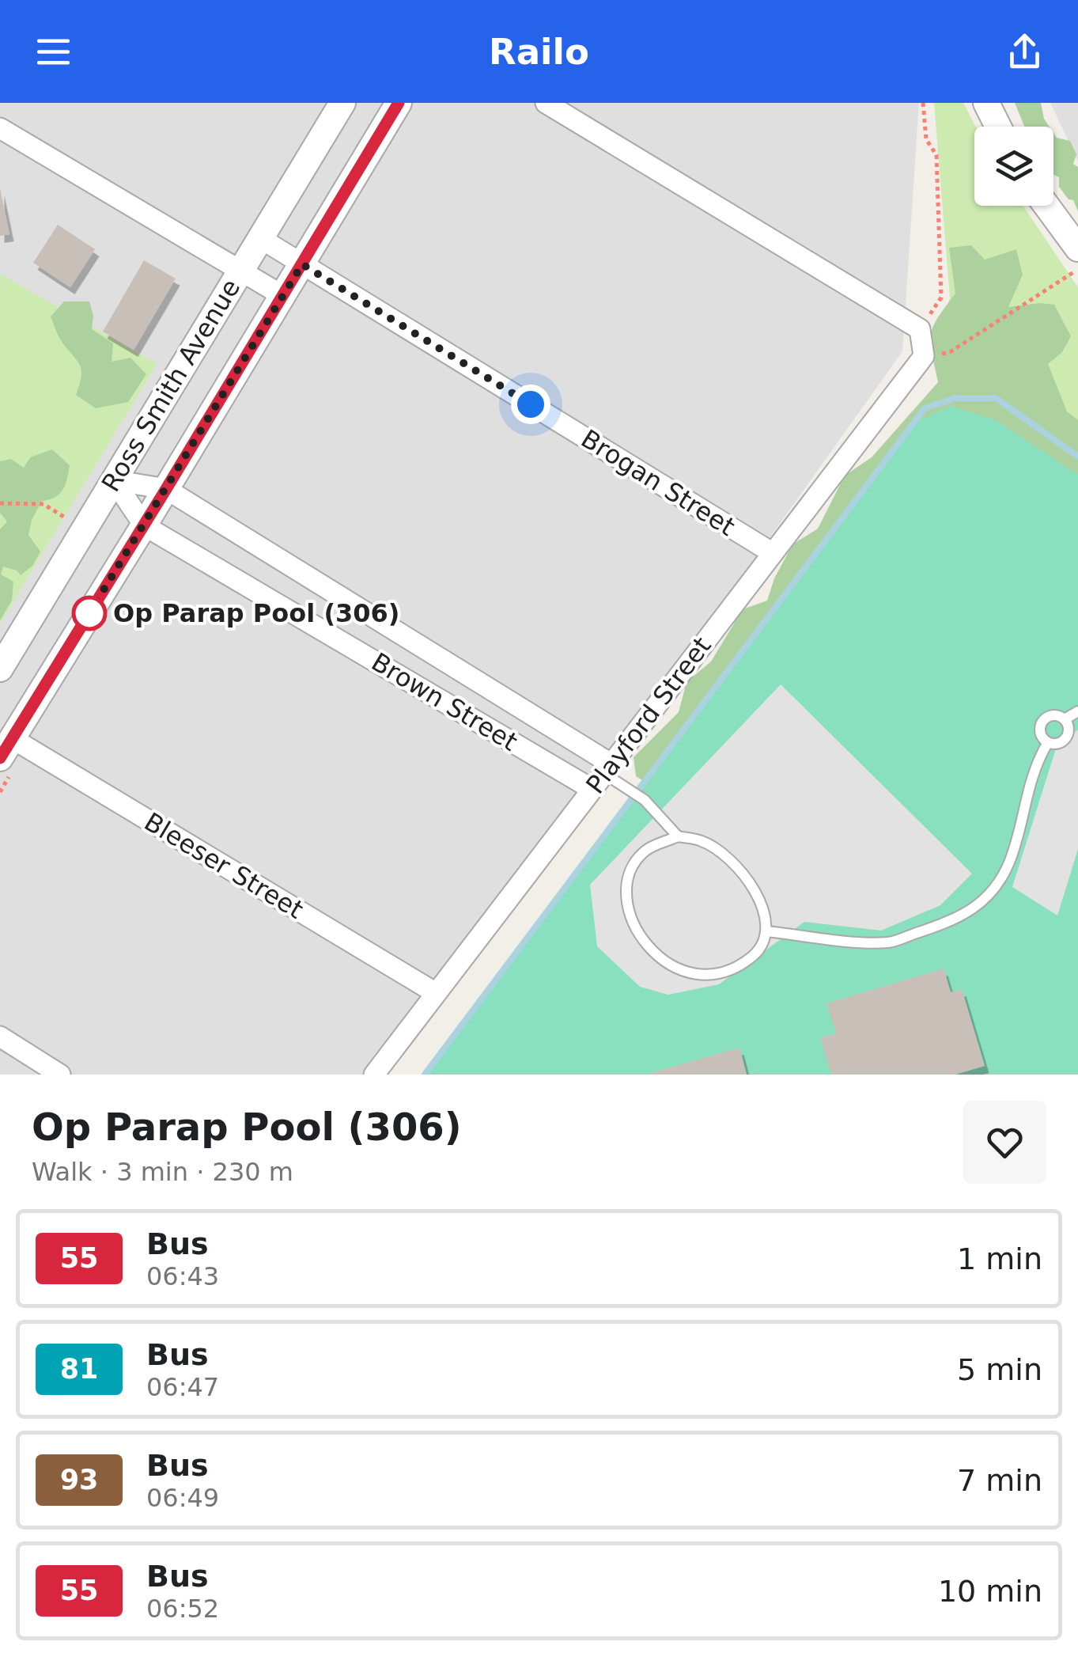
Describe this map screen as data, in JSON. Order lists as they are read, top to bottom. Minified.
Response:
{"streets":{"street":["Ross Smith Avenue","Brogan Street","Brown Street","Playford Street","Bleeser Street"]},"crossings":[["Ross Smith Avenue","Brogan Street"],["Ross Smith Avenue","Brown Street"],["Ross Smith Avenue","Bleeser Street"],["Brogan Street","Playford Street"],["Brown Street","Playford Street"],["Playford Street","Bleeser Street"]],"places":["Op Parap Pool (306)"],"lines":["bus line 55"],"page":{"header":"Railo","heading":["Op Parap Pool (306)","Walk · 3 min · 230 m"],"list":[{"mark":"55","name":"Bus","note":"06:43","value":"1 min"},{"mark":"81","name":"Bus","note":"06:47","value":"5 min"},{"mark":"93","name":"Bus","note":"06:49","value":"7 min"},{"mark":"55","name":"Bus","note":"06:52","value":"10 min"}]}}
